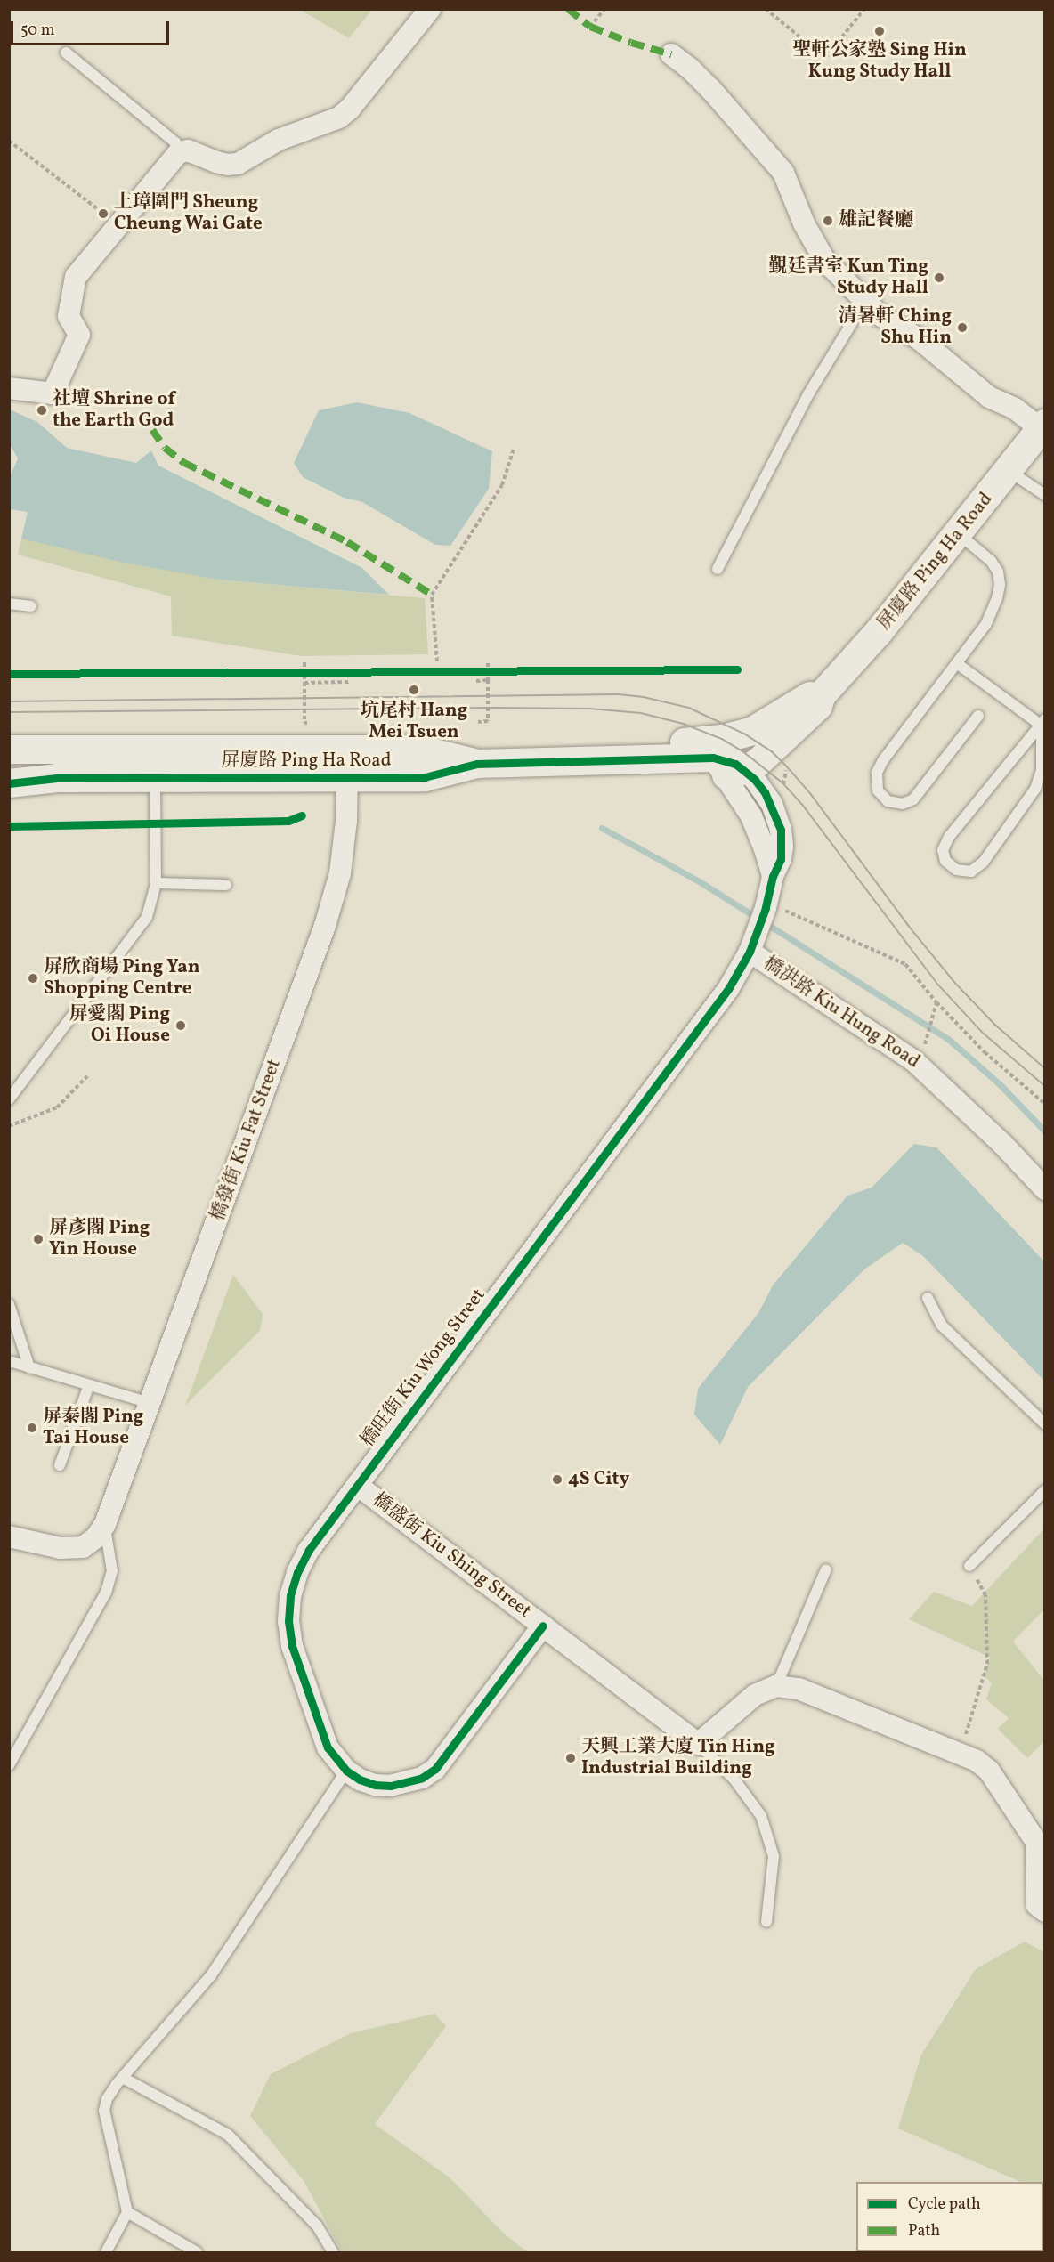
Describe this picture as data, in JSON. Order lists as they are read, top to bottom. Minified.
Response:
{"streets":{"street":["屏廈路 Ping Ha Road","橋洪路 Kiu Hung Road","橋發街 Kiu Fat Street","橋旺街 Kiu Wong Street","橋盛街 Kiu Shing Street"]},"crossings":[["屏廈路 Ping Ha Road","橋發街 Kiu Fat Street"],["屏廈路 Ping Ha Road","橋旺街 Kiu Wong Street"],["橋洪路 Kiu Hung Road","橋旺街 Kiu Wong Street"],["橋旺街 Kiu Wong Street","橋盛街 Kiu Shing Street"]],"places":["聖軒公家塾 Sing Hin Kung Study Hall","上璋圍門 Sheung Cheung Wai Gate","雄記餐廳","覲廷書室 Kun Ting Study Hall","清暑軒 Ching Shu Hin","社壇 Shrine of the Earth God","坑尾村 Hang Mei Tsuen","屏欣商場 Ping Yan Shopping Centre","屏愛閣 Ping Oi House","屏彥閣 Ping Yin House","屏泰閣 Ping Tai House","4S City","天興工業大廈 Tin Hing Industrial Building"],"legend":["Cycle path","Path"],"scale_bar":"50 m"}
